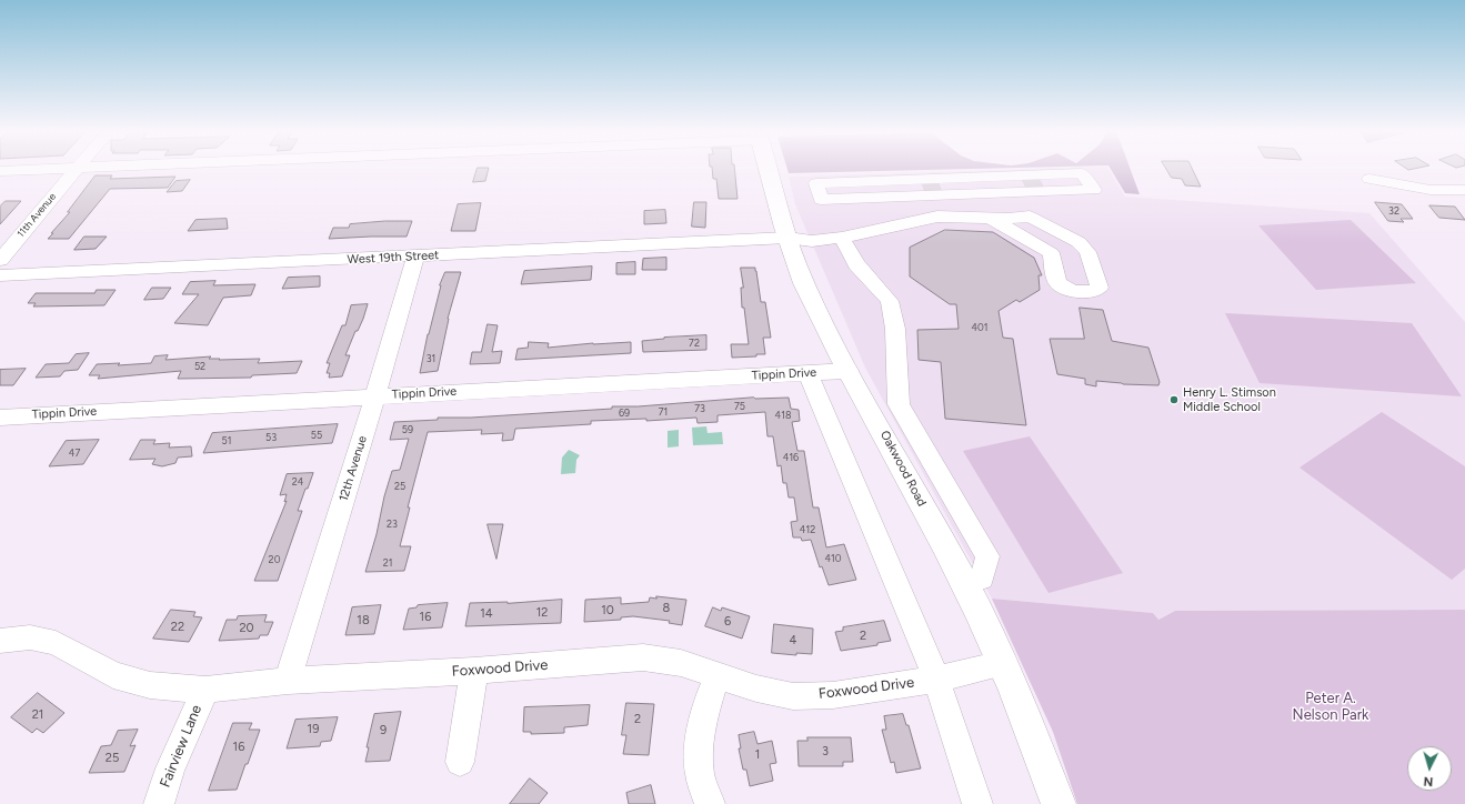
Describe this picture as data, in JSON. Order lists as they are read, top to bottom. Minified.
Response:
{"streets":{"main road":["Oakwood Road"],"street":["11th Avenue","West 19th Street","Tippin Drive","12th Avenue","Foxwood Drive","Fairview Lane"]},"crossings":[["West 19th Street","12th Avenue"],["West 19th Street","Oakwood Road"],["Tippin Drive","12th Avenue"],["Tippin Drive","Oakwood Road"],["12th Avenue","Foxwood Drive"],["Oakwood Road","Foxwood Drive"],["Foxwood Drive","Fairview Lane"]],"parks":["Peter A. Nelson Park"],"places":["Henry L. Stimson Middle School"],"house_numbers":["32","401","72","31","52","75","73","71","69","418","59","55","53","51","47","416","24","25","23","412","410","20","21","8","10","12","14","16","18","6","22","20","2","4","21","2","19","9","16","3","1","25"],"north":"bottom"}
